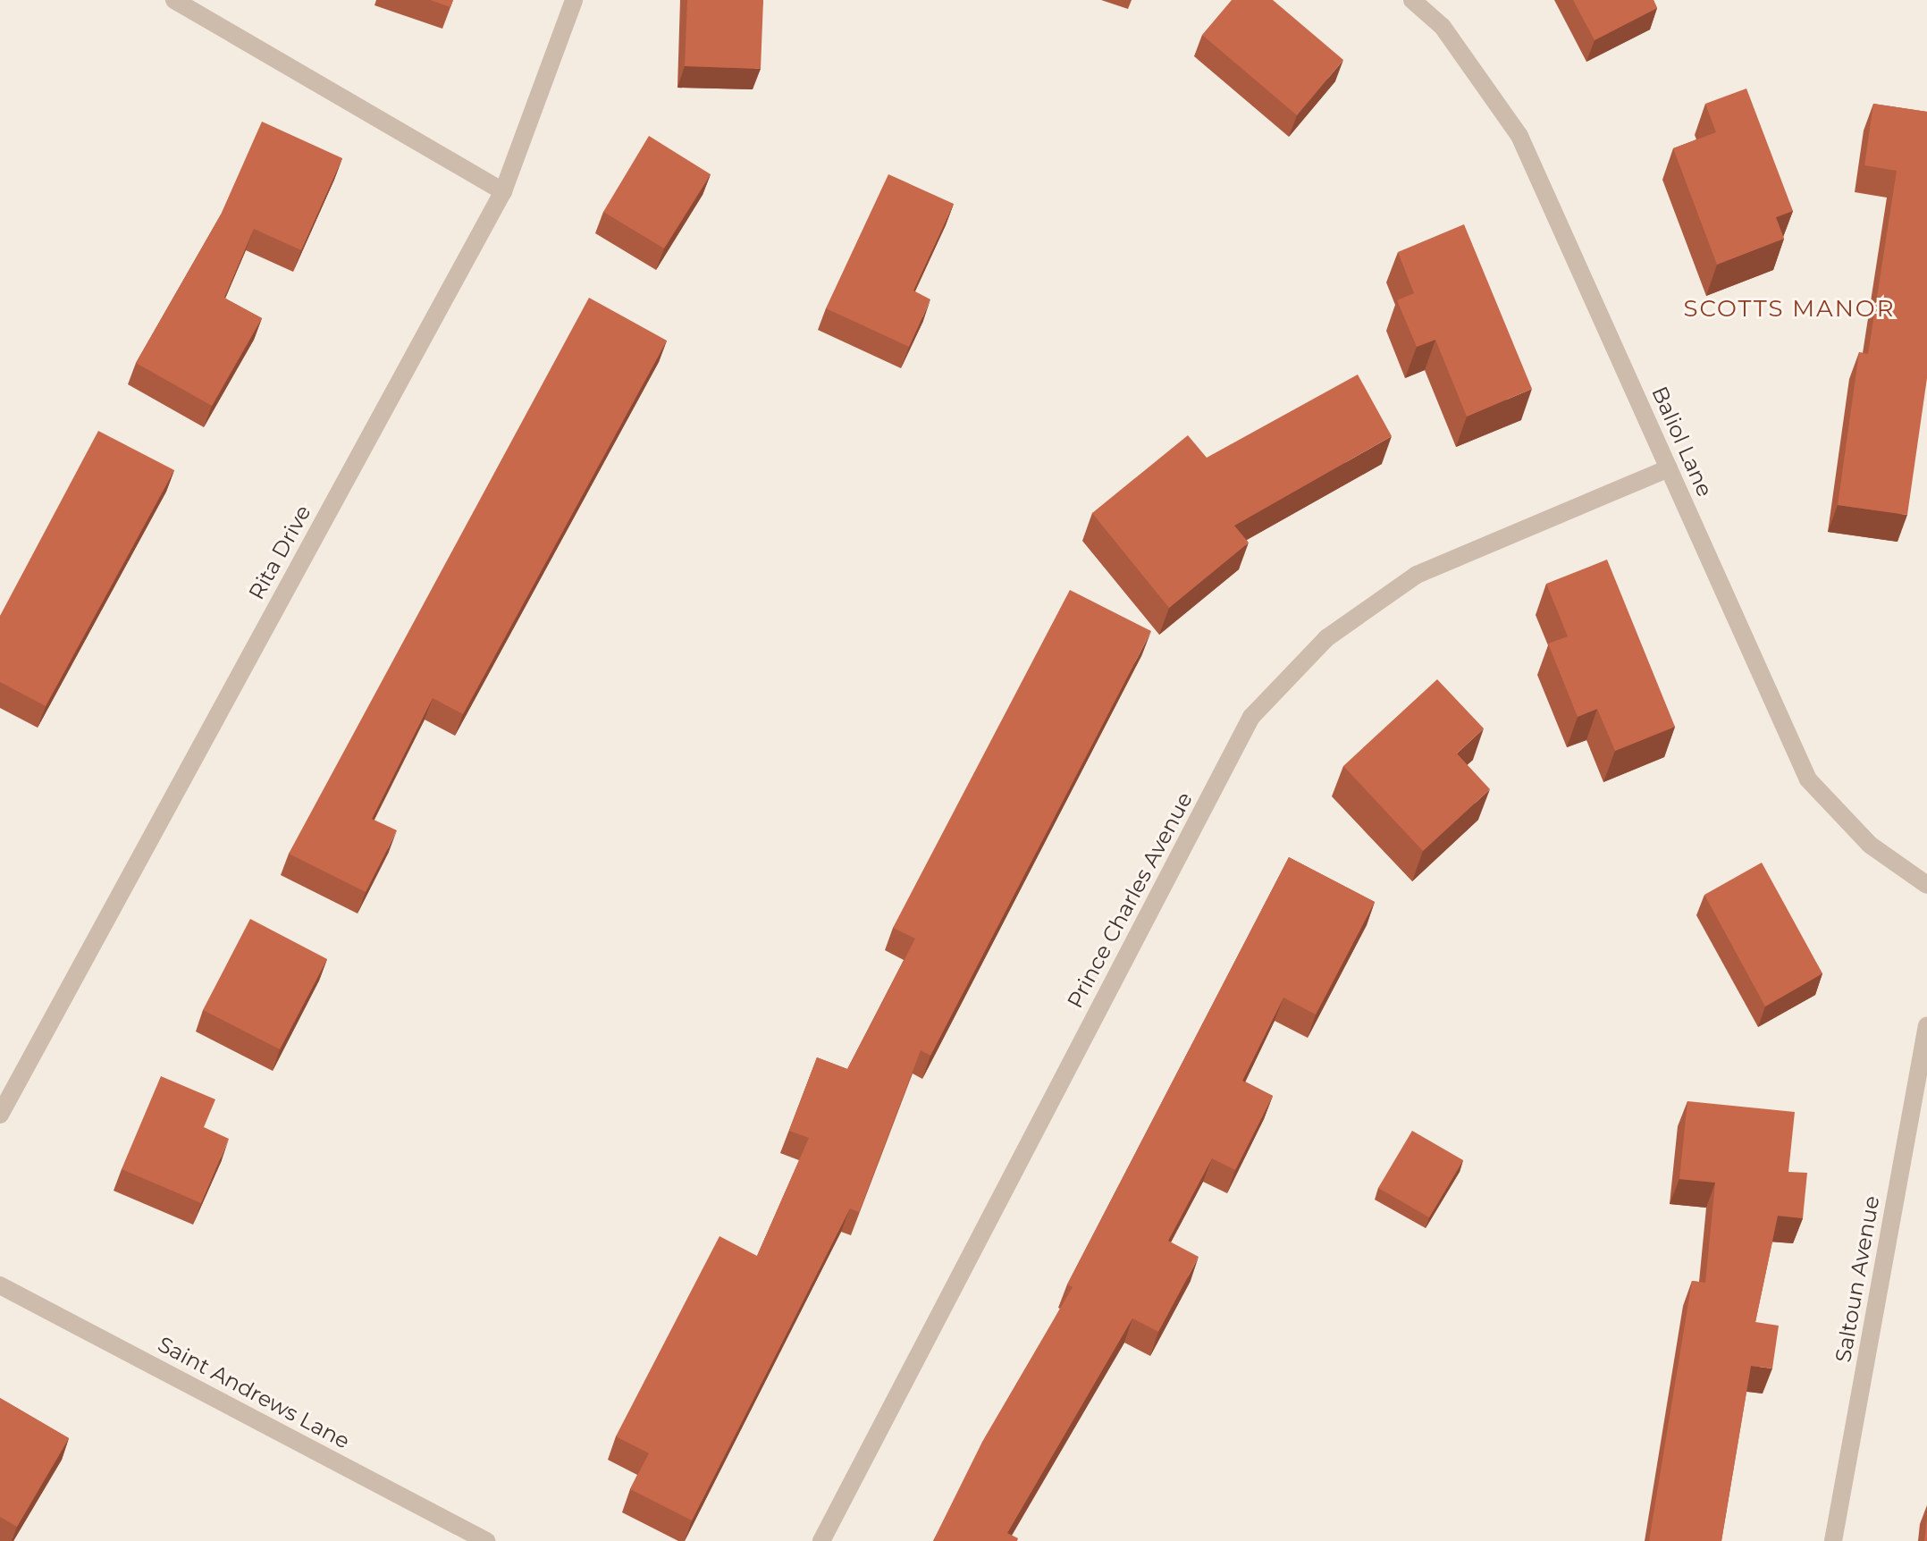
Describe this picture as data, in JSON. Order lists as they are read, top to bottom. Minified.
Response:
{"streets":{"street":["Baliol Lane","Rita Drive","Prince Charles Avenue","Saltoun Avenue","Saint Andrews Lane"]},"crossings":[["Baliol Lane","Prince Charles Avenue"]],"districts":["SCOTTS MANOR"]}
